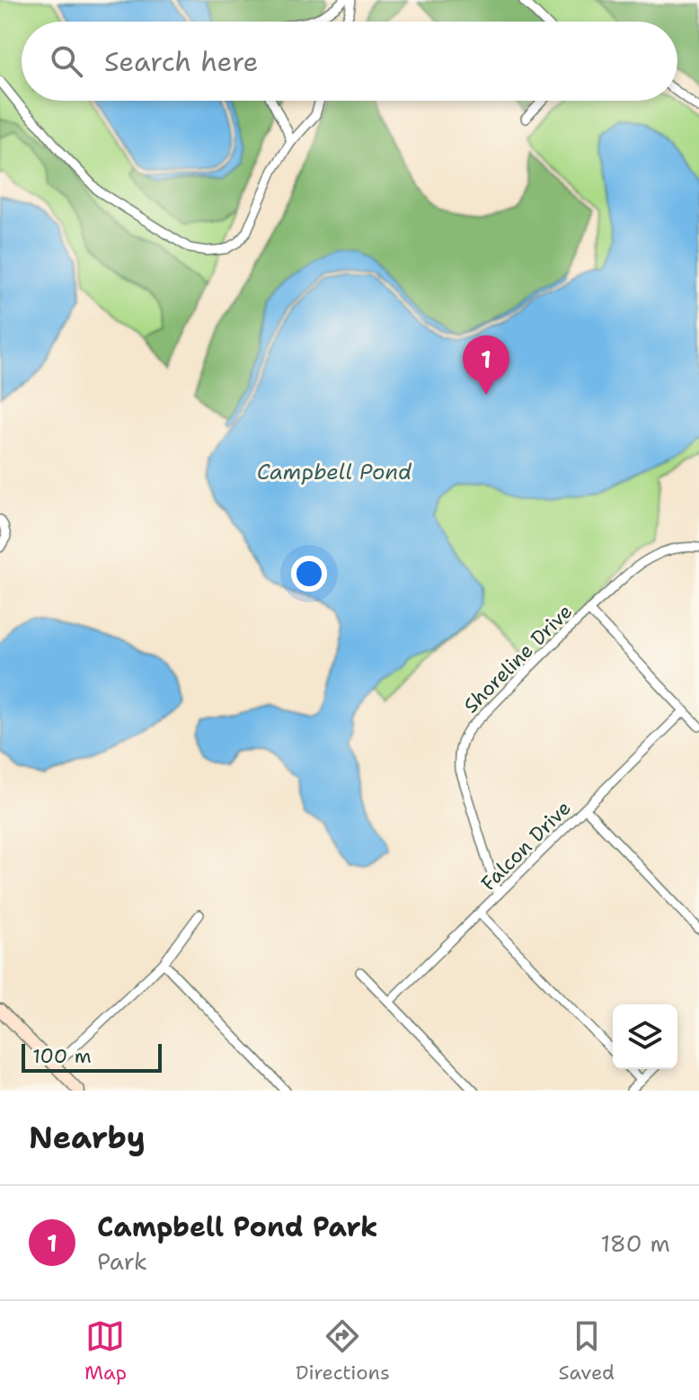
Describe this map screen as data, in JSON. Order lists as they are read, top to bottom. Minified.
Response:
{"streets":{"street":["Shoreline Drive","Falcon Drive"]},"crossings":[["Shoreline Drive","Falcon Drive"]],"water":["Campbell Pond"],"scale_bar":"100 m","page":{"search":"Search here","pins":"1","scale":"100 m","heading":"Nearby","list":[{"mark":"1","name":"Campbell Pond Park","note":"Park","value":"180 m"}],"nav":["Map","Directions","Saved"]}}
